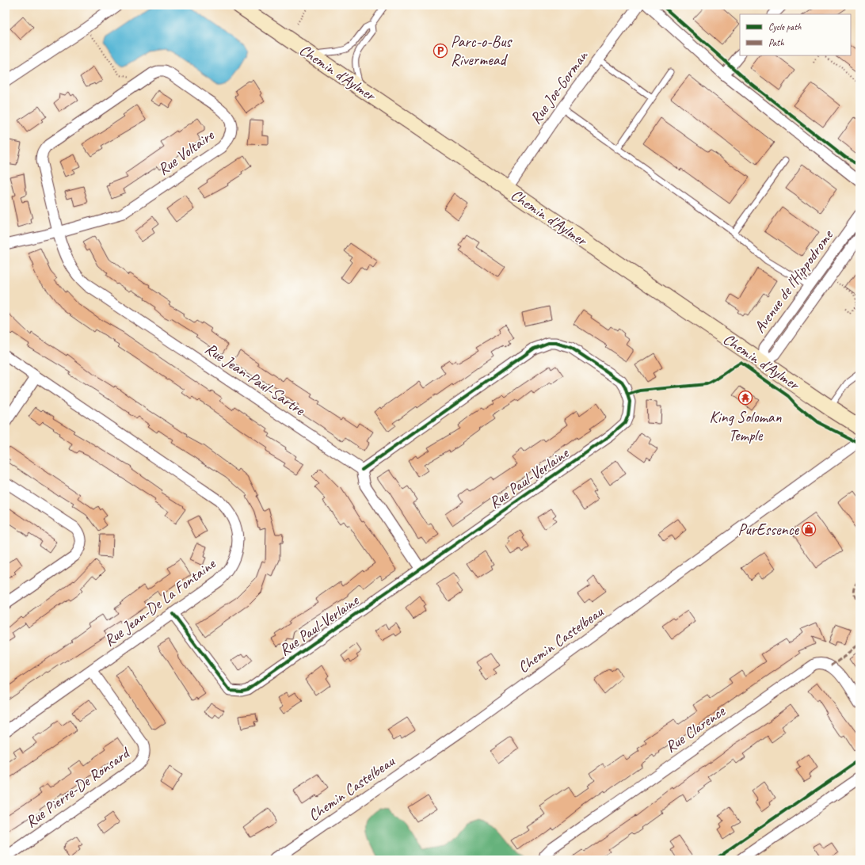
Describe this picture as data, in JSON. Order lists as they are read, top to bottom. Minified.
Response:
{"streets":{"main road":["Chemin d'Aylmer"],"street":["Rue Joe-Gorman","Rue Voltaire","Avenue de l'Hippodrome","Rue Jean-Paul-Sartre","Rue Paul-Verlaine","Rue Jean-De La Fontaine","Chemin Castelbeau","Rue Clarence","Rue Pierre-De Ronsard"]},"crossings":[["Chemin d'Aylmer","Rue Joe-Gorman"],["Chemin d'Aylmer","Avenue de l'Hippodrome"],["Rue Voltaire","Rue Jean-Paul-Sartre"],["Rue Jean-Paul-Sartre","Rue Paul-Verlaine"],["Rue Paul-Verlaine","Rue Jean-De La Fontaine"],["Rue Jean-De La Fontaine","Rue Pierre-De Ronsard"]],"places":{"parking":["Parc-o-Bus Rivermead"],"temple":["King Soloman Temple"],"shop":["PurEssence"]},"legend":["Cycle path","Path"]}
